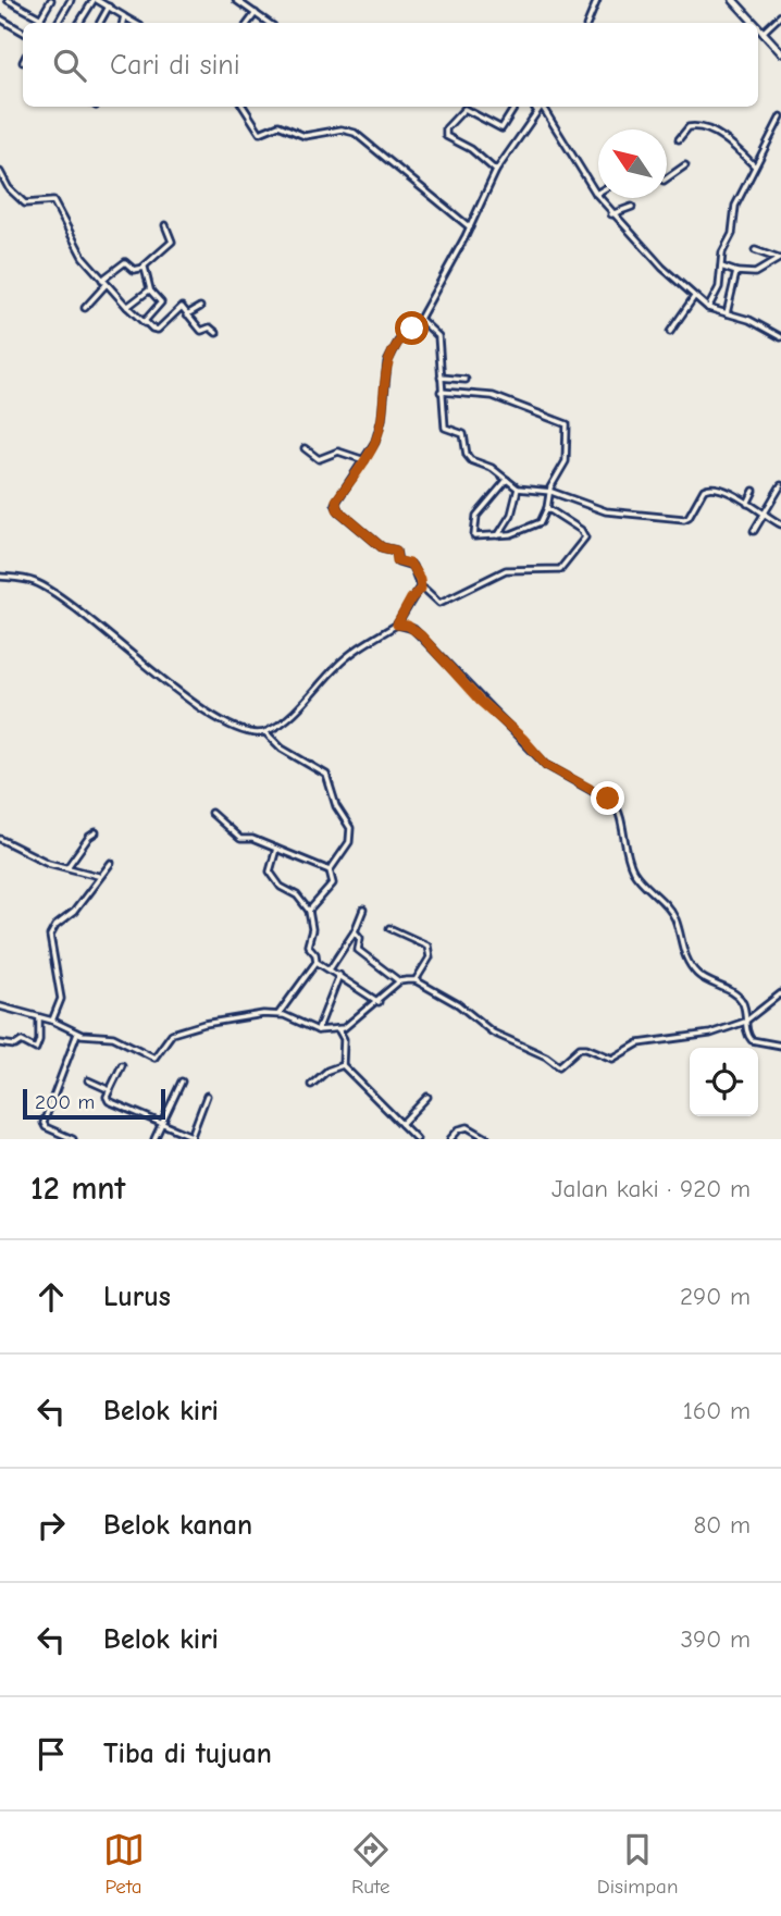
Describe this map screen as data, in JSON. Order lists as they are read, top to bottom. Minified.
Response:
{"scale_bar":"200 m","north":"top left","page":{"search":"Cari di sini","scale":"200 m","heading":["12 mnt","Jalan kaki · 920 m"],"list":[["Lurus","290 m"],["Belok kiri","160 m"],["Belok kanan","80 m"],["Belok kiri","390 m"],"Tiba di tujuan"],"nav":["Peta","Rute","Disimpan"]}}
